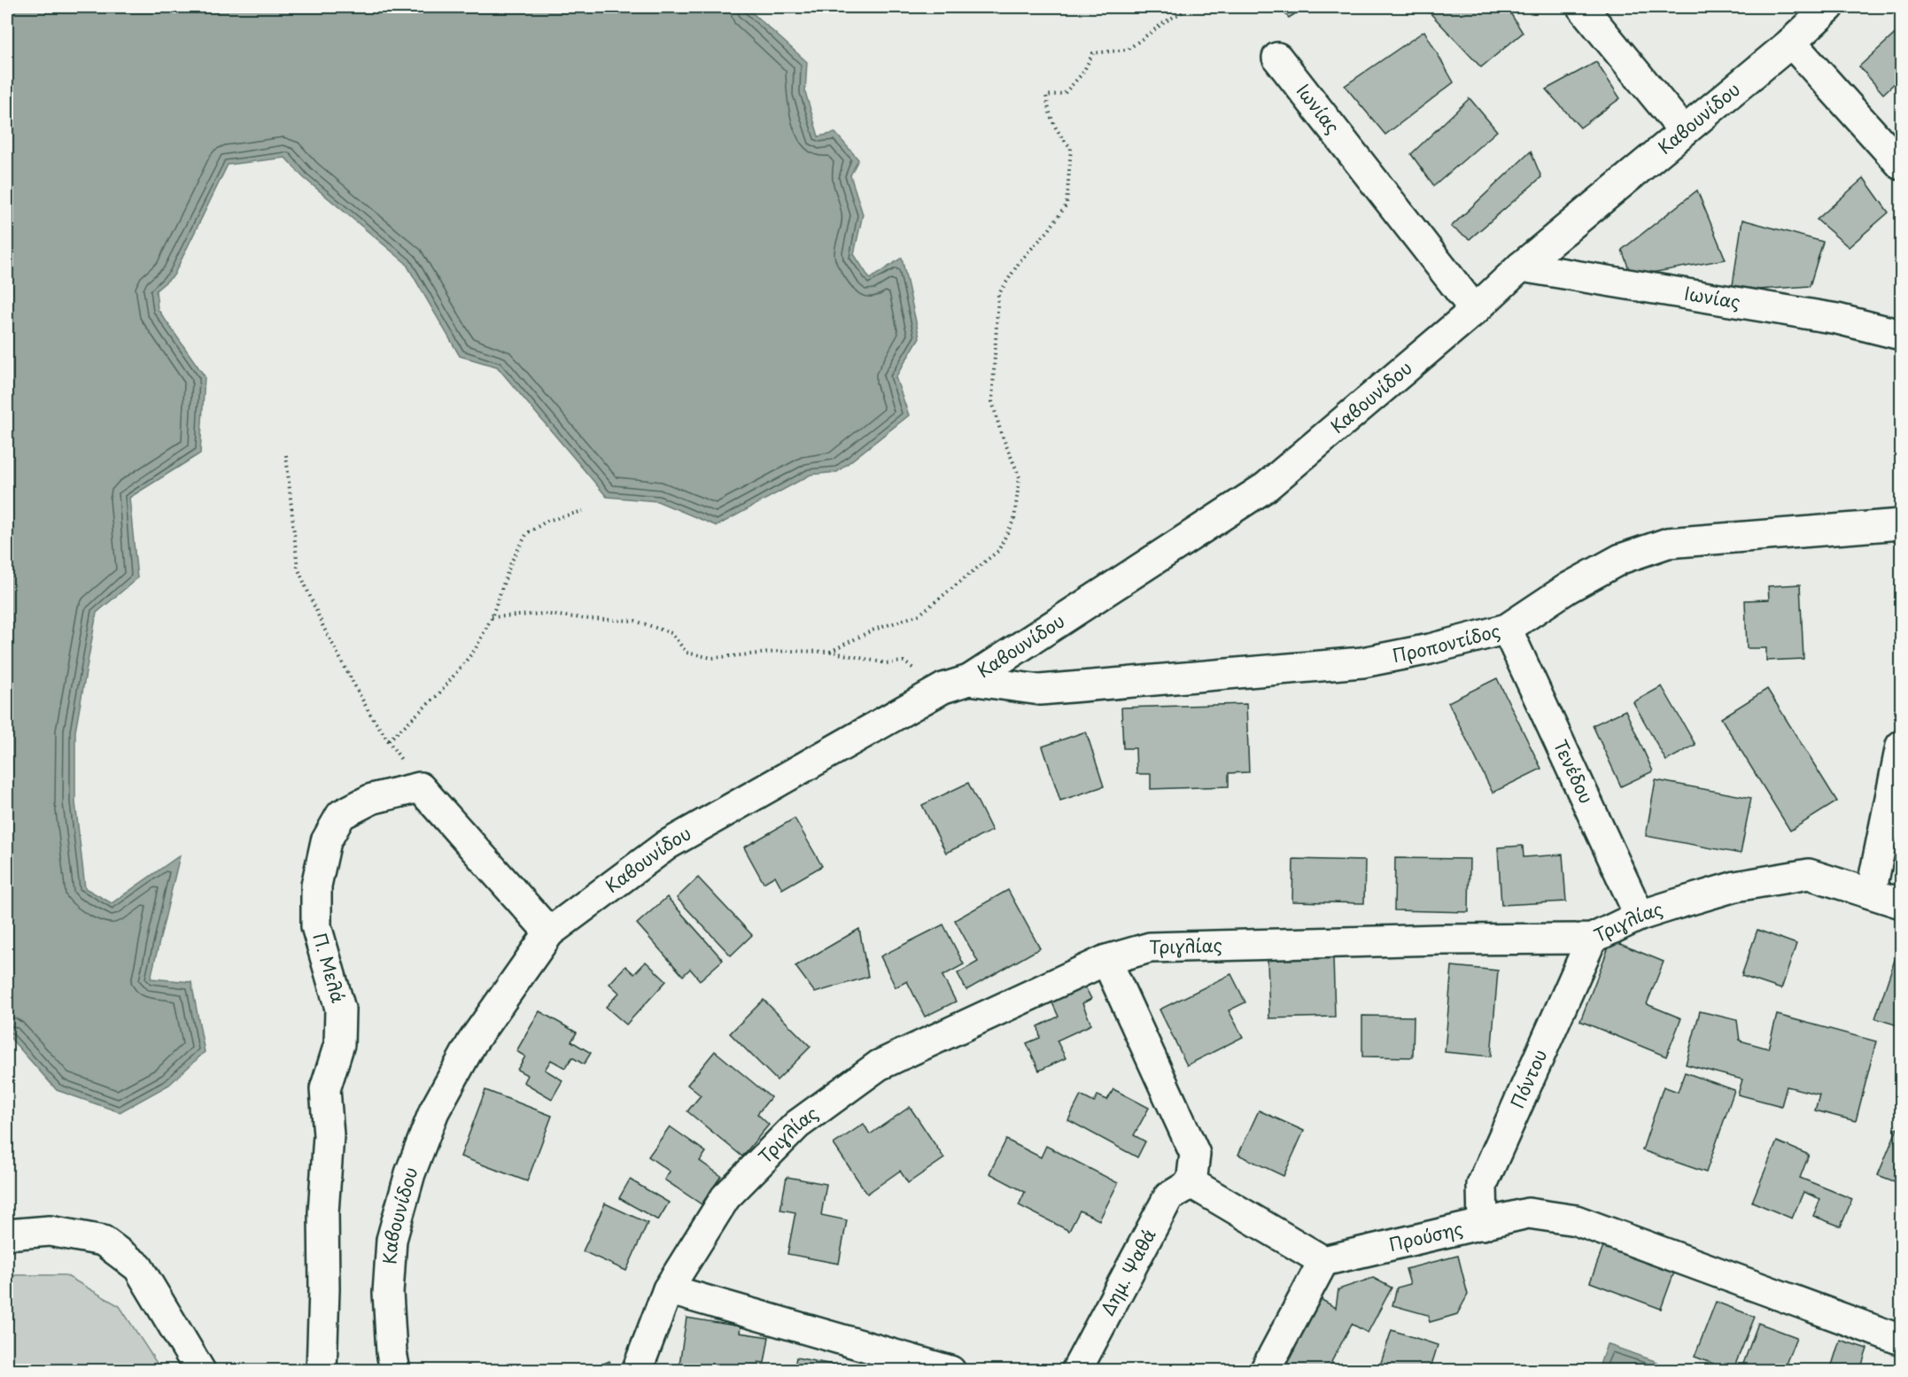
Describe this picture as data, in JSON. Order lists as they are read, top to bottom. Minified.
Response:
{"streets":{"street":["Ιωνίας","Καβουνίδου","Προποντίδος","Τενέδου","Τριγλίας","Π. Μελά","Πόντου","Προύσης","Δημ. Ψαθά"]},"crossings":[["Ιωνίας","Καβουνίδου"],["Καβουνίδου","Προποντίδος"],["Προποντίδος","Τενέδου"],["Τενέδου","Τριγλίας"],["Τριγλίας","Πόντου"],["Πόντου","Προύσης"]]}
